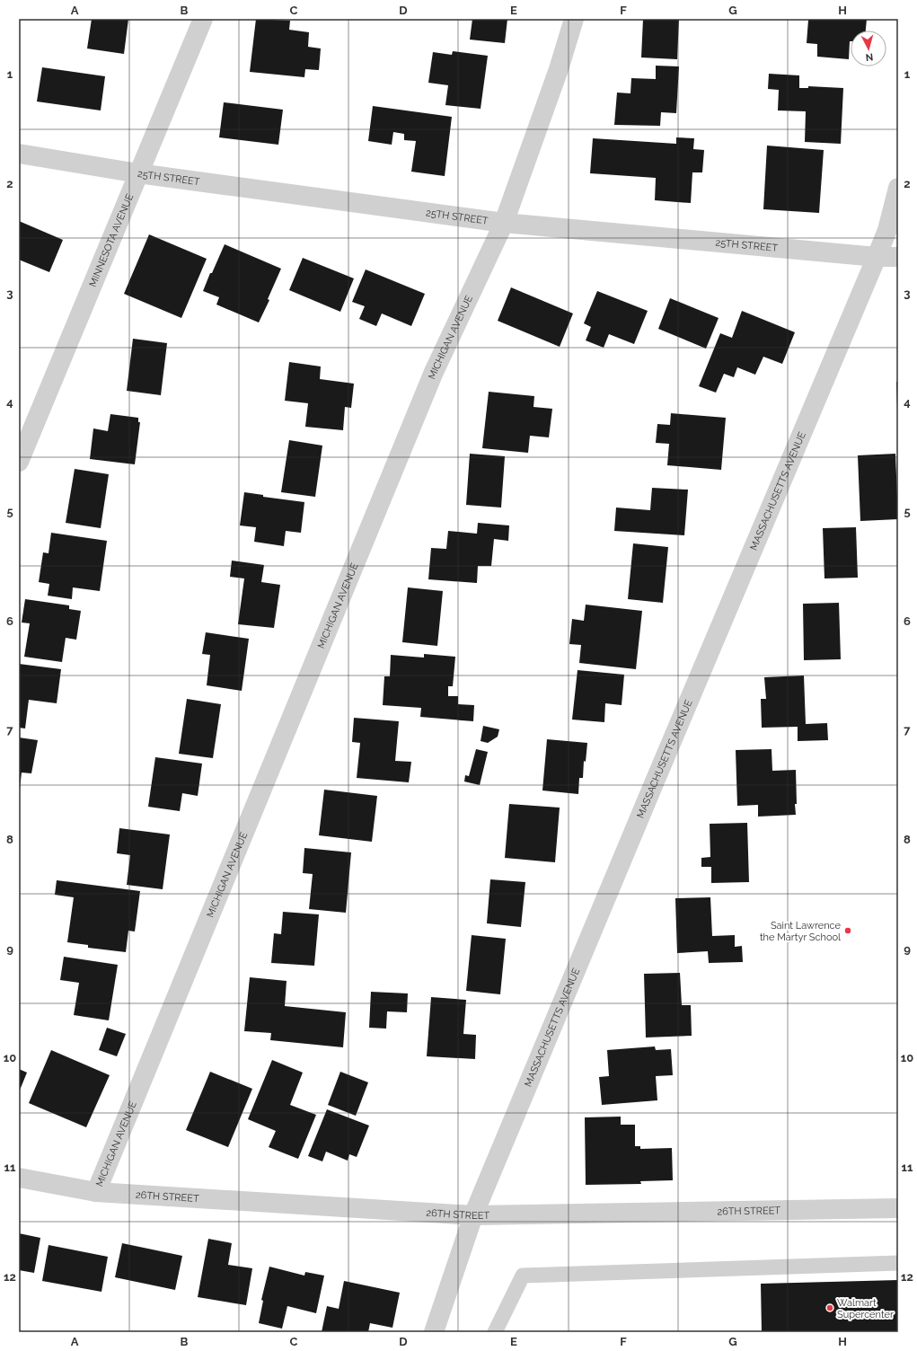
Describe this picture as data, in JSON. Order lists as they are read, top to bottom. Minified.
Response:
{"streets":{"street":["25TH STREET","MINNESOTA AVENUE","MICHIGAN AVENUE","MASSACHUSETTS AVENUE","26TH STREET"]},"crossings":[["25TH STREET","MINNESOTA AVENUE"],["25TH STREET","MICHIGAN AVENUE"],["25TH STREET","MASSACHUSETTS AVENUE"],["MICHIGAN AVENUE","26TH STREET"],["MASSACHUSETTS AVENUE","26TH STREET"]],"places":["Saint Lawrence the Martyr School","Walmart Supercenter"],"north":"bottom","grid":{"columns":["A","B","C","D","E","F","G","H"],"rows":["1","2","3","4","5","6","7","8","9","10","11","12"]}}
